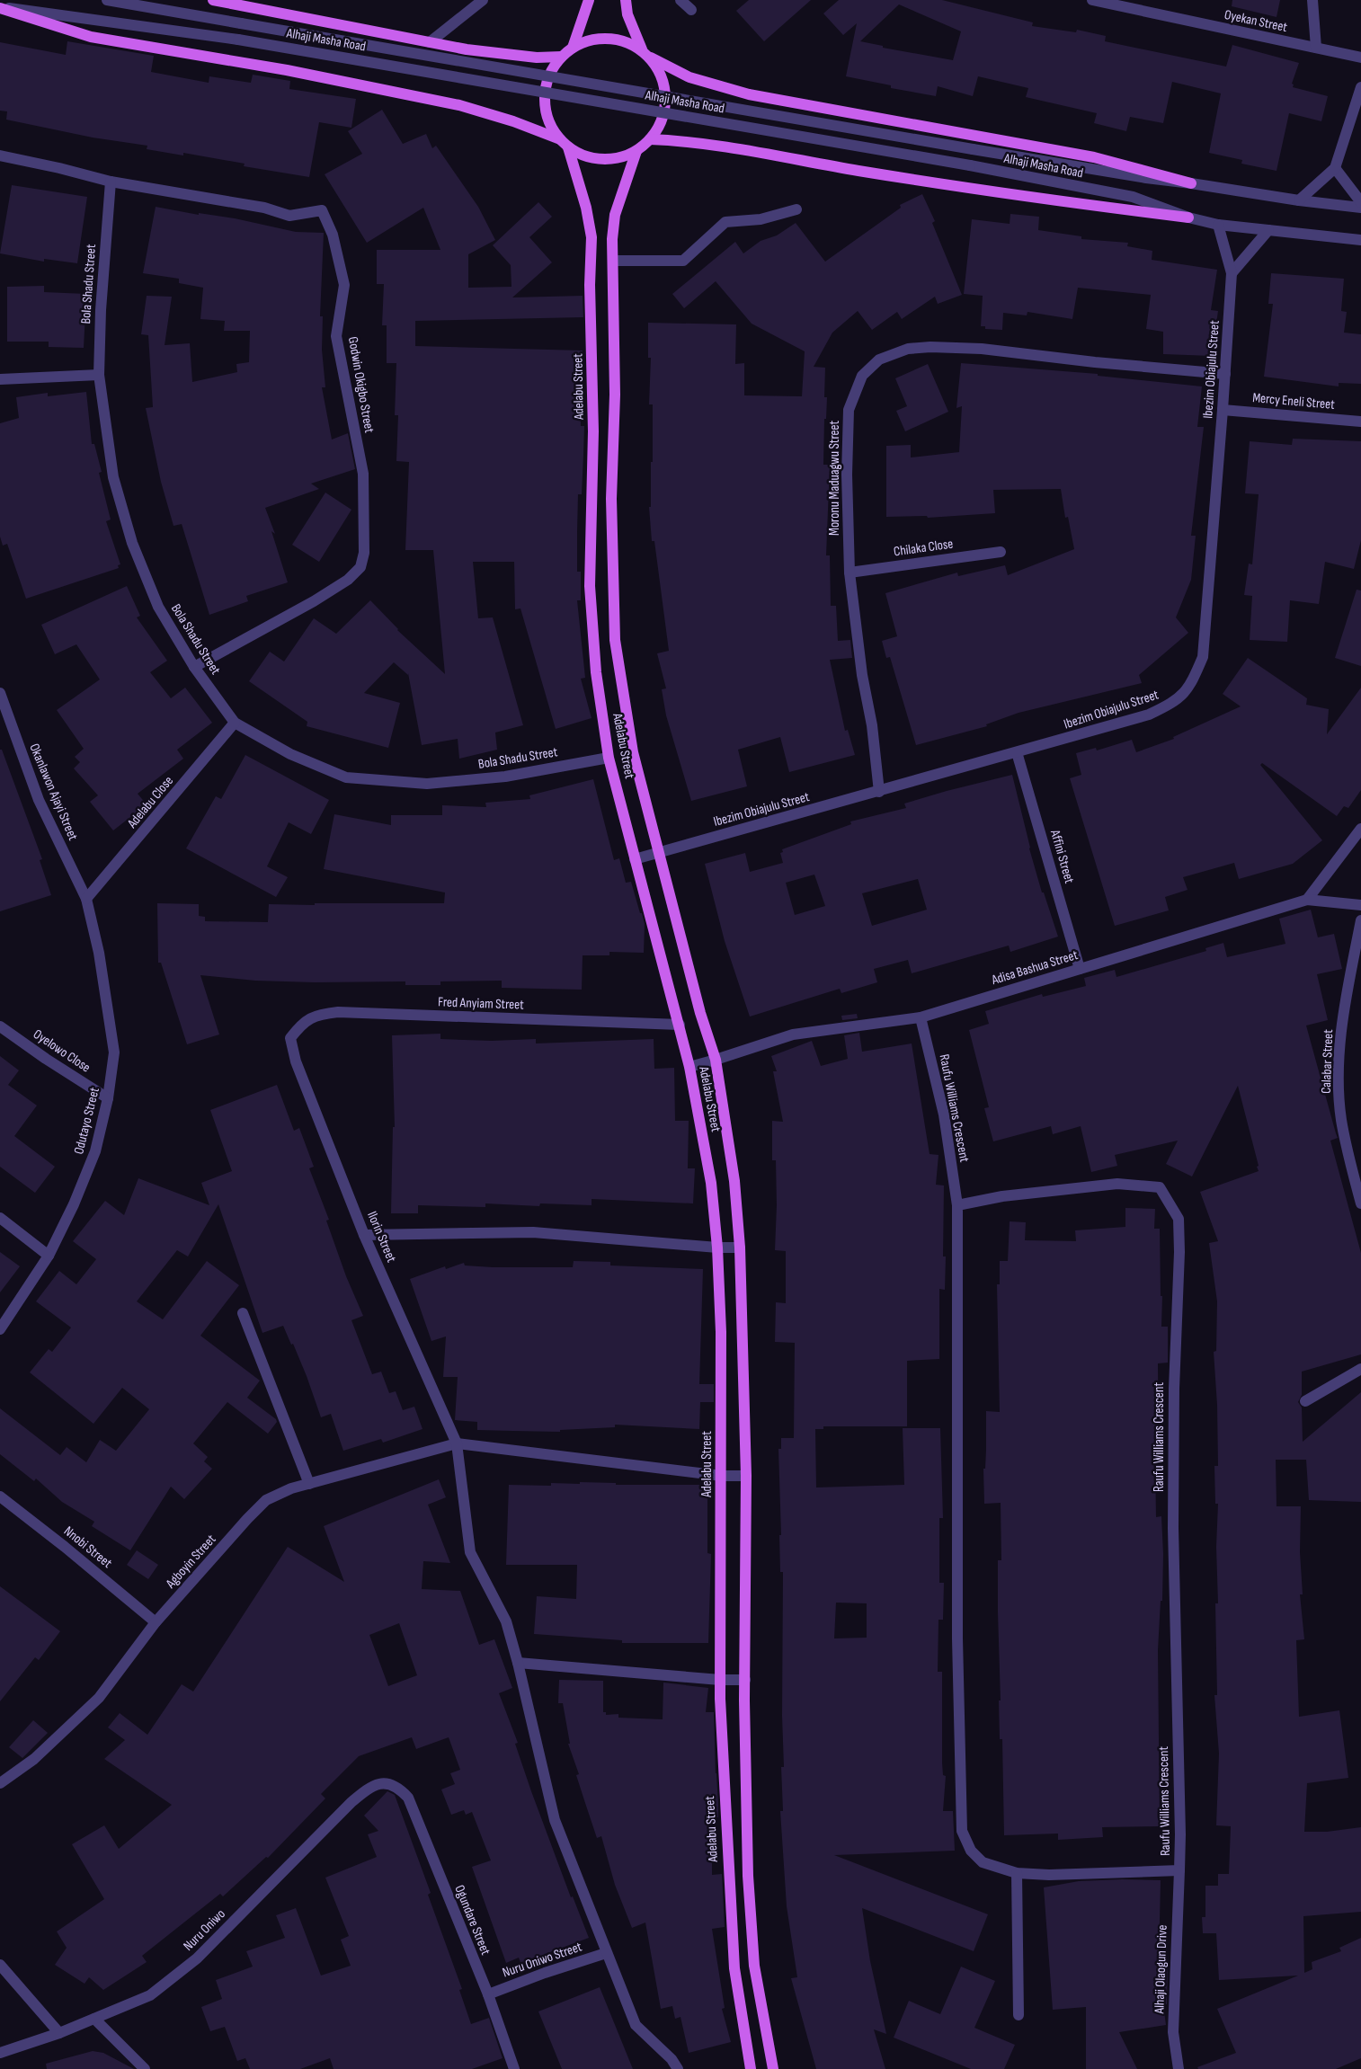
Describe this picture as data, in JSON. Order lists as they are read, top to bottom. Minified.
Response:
{"streets":{"main road":["Adelabu Street"],"street":["Oyekan Street","Alhaji Masha Road","Bola Shadu Street","Ibezim Obiajulu Street","Godwin Okigbo Street","Mercy Eneli Street","Moronu Maduagwu Street","Chilaka Close","Okanlawon Ajayi Street","Adelabu Close","Affini Street","Adisa Bashua Street","Fred Anyiam Street","Oyelowo Close","Calabar Street","Raufu Williams Crescent","Odutayo Street","Ilorin Street","Nnobi Street","Agboyin Street","Ogundare Street","Nuru Oniwo","Nuru Oniwo Street","Alhaji Olaogun Drive"]},"crossings":[["Alhaji Masha Road","Ibezim Obiajulu Street"],["Bola Shadu Street","Godwin Okigbo Street"],["Bola Shadu Street","Adelabu Street"],["Bola Shadu Street","Adelabu Close"],["Ibezim Obiajulu Street","Adelabu Street"],["Ibezim Obiajulu Street","Mercy Eneli Street"],["Ibezim Obiajulu Street","Moronu Maduagwu Street"],["Ibezim Obiajulu Street","Affini Street"],["Adelabu Street","Adisa Bashua Street"],["Adelabu Street","Fred Anyiam Street"],["Moronu Maduagwu Street","Chilaka Close"],["Okanlawon Ajayi Street","Adelabu Close"],["Okanlawon Ajayi Street","Odutayo Street"],["Adelabu Close","Odutayo Street"],["Affini Street","Adisa Bashua Street"],["Adisa Bashua Street","Raufu Williams Crescent"],["Fred Anyiam Street","Ilorin Street"],["Oyelowo Close","Odutayo Street"],["Raufu Williams Crescent","Alhaji Olaogun Drive"],["Ilorin Street","Agboyin Street"],["Ilorin Street","Nuru Oniwo Street"],["Nnobi Street","Agboyin Street"],["Ogundare Street","Nuru Oniwo"],["Ogundare Street","Nuru Oniwo Street"]]}
